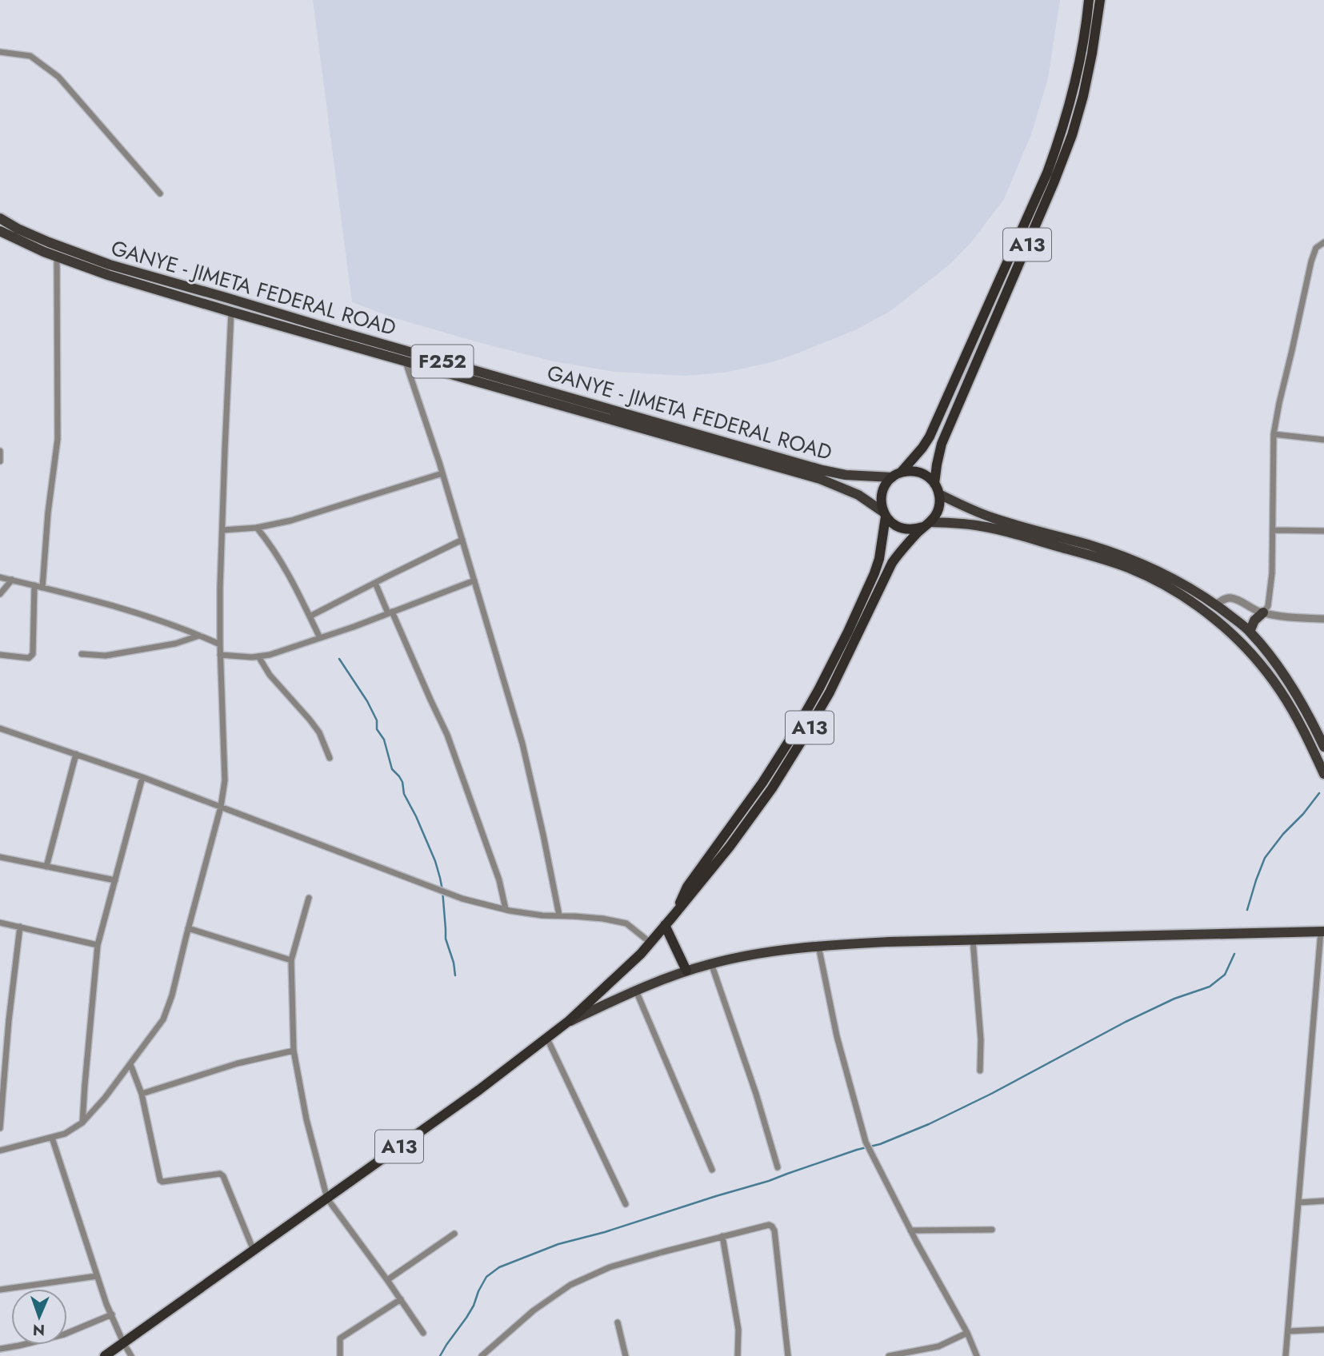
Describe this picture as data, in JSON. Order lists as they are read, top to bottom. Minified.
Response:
{"streets":{"highway":["A13"],"main road":["GANYE - JIMETA FEDERAL ROAD","F252"]},"crossings":[["A13","GANYE - JIMETA FEDERAL ROAD"]],"north":"bottom"}
